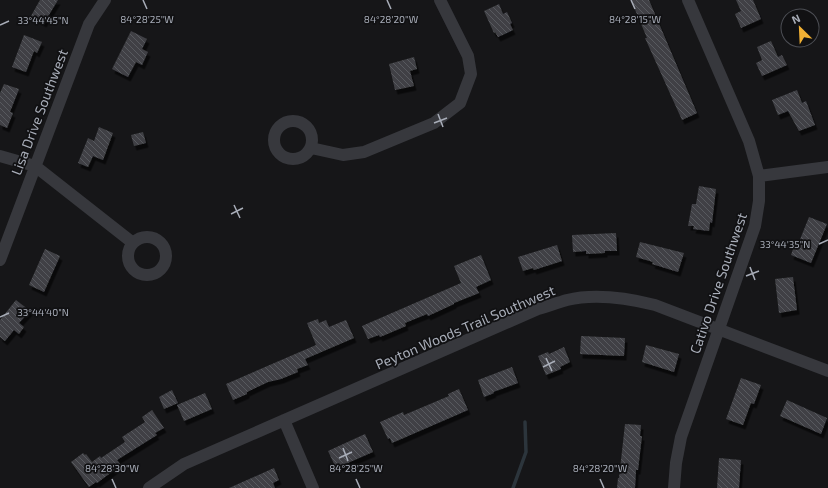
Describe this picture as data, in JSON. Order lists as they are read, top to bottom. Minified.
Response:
{"streets":{"street":["Lisa Drive Southwest","Cativo Drive Southwest","Peyton Woods Trail Southwest"]},"crossings":[["Cativo Drive Southwest","Peyton Woods Trail Southwest"]],"north":"top left","coordinates":["84°28'25\"W","84°28'20\"W","84°28'15\"W","33°44'45\"N","33°44'35\"N","33°44'40\"N","84°28'30\"W"]}
